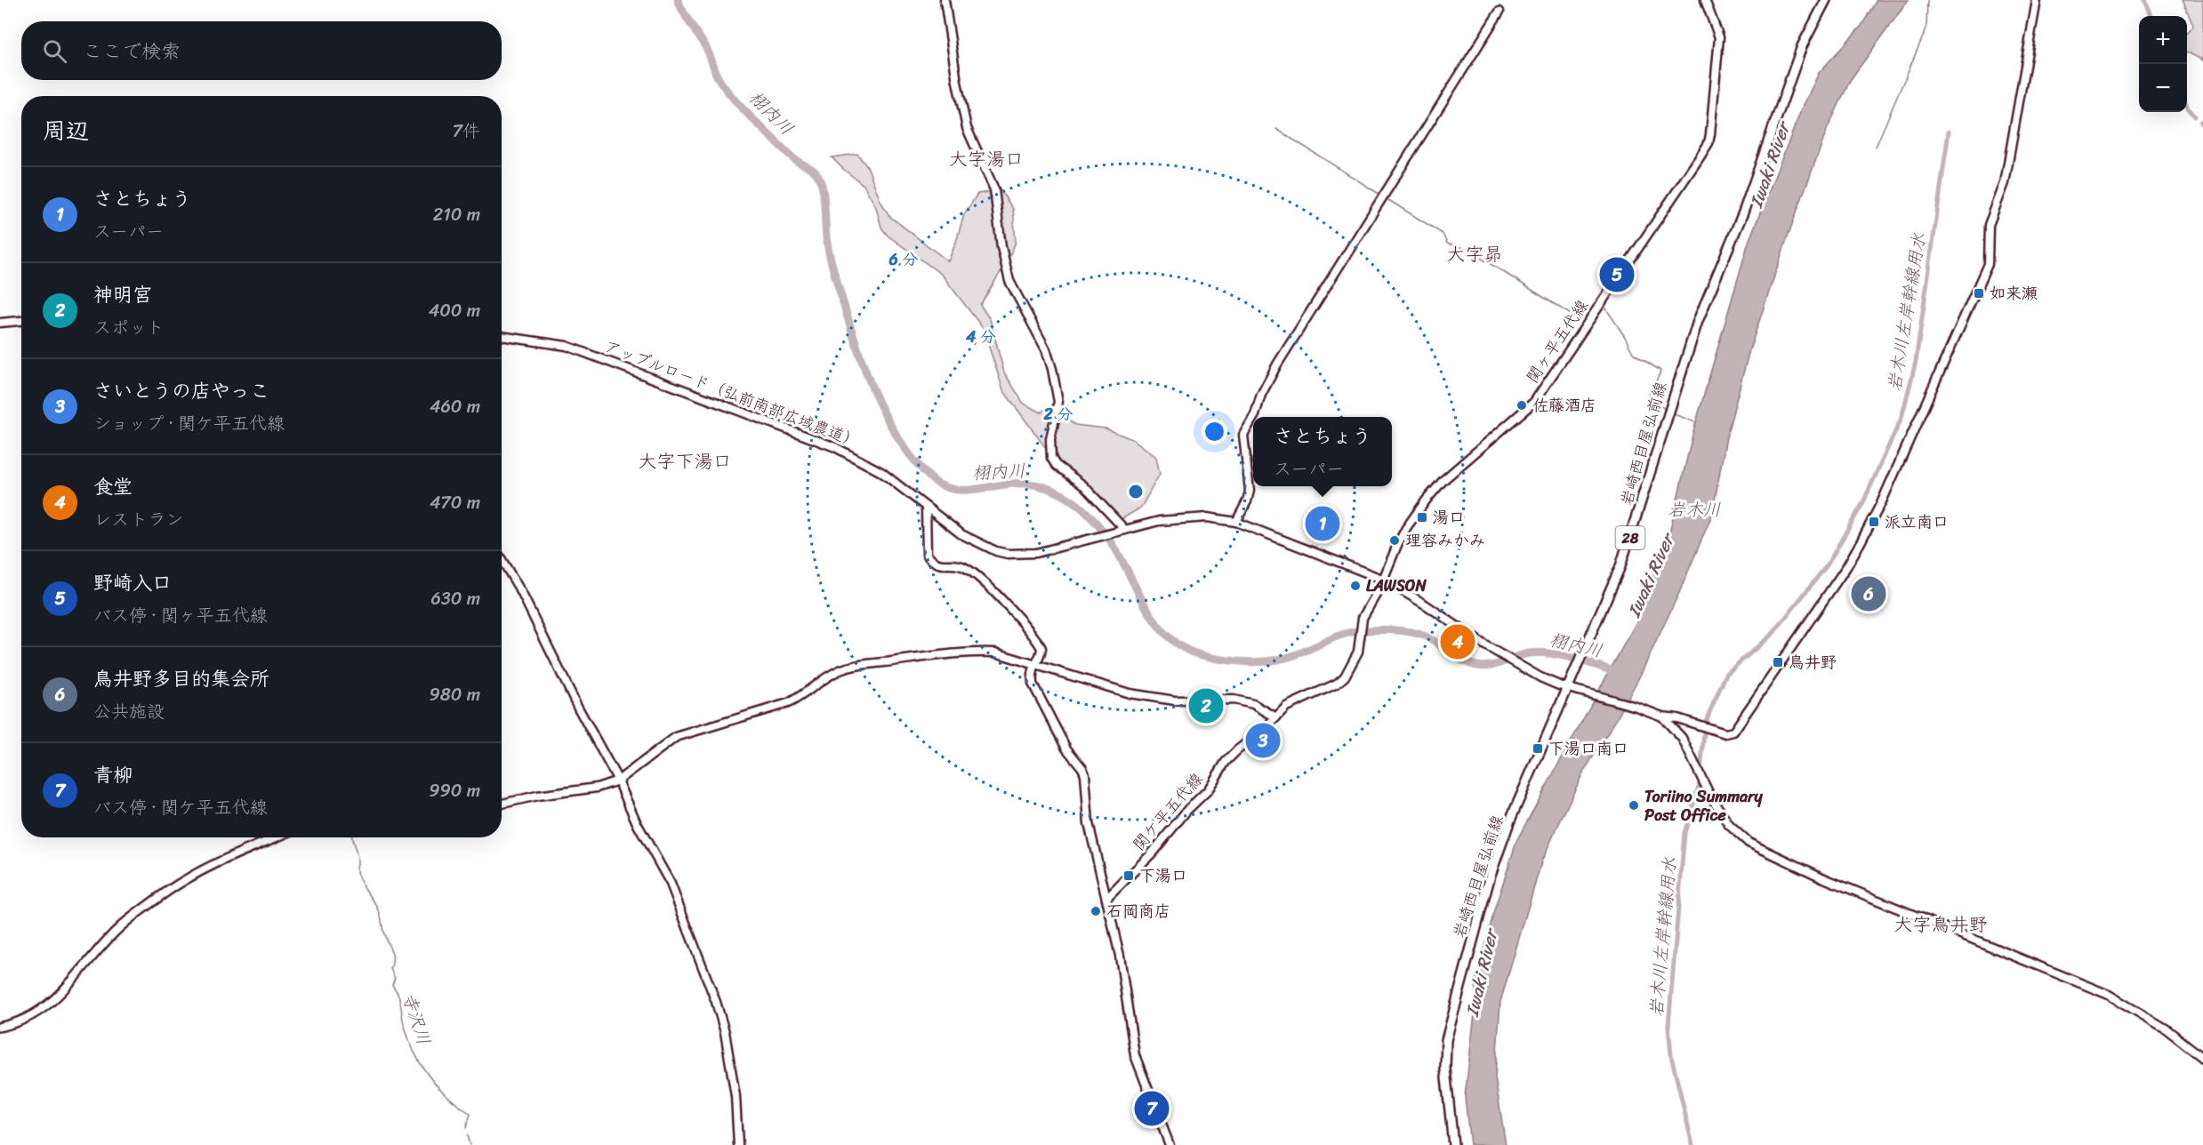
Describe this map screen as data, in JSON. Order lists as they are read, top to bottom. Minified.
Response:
{"streets":{"main road":["岩崎西目屋弘前線","28"],"street":["関ヶ平五代線","アップルロード（弘前南部広域農道）","関ケ平五代線"]},"crossings":[["関ヶ平五代線","アップルロード（弘前南部広域農道）"],["関ヶ平五代線","関ケ平五代線"],["アップルロード（弘前南部広域農道）","岩崎西目屋弘前線"],["アップルロード（弘前南部広域農道）","関ケ平五代線"]],"districts":["大字湯口","大字昴","大字下湯口","大字鳥井野"],"water":["栩内川","Iwaki River","岩木川左岸幹線用水","岩木川","寺沢川"],"places":{"transit":["如来瀬","湯口","派立南口","鳥井野","下湯口南口","下湯口"],"other":["佐藤酒店","理容みかみ","LAWSON","Toriino Summary Post Office","石岡商店"]},"page":{"map_buttons":["+","−"],"search":"ここで検索","heading":["周辺","7件"],"list":[{"mark":"1","name":"さとちょう","note":"スーパー","value":"210 m"},{"mark":"2","name":"神明宮","note":"スポット","value":"400 m"},{"mark":"3","name":"さいとうの店やっこ","note":"ショップ · 関ケ平五代線","value":"460 m"},{"mark":"4","name":"食堂","note":"レストラン","value":"470 m"},{"mark":"5","name":"野崎入口","note":"バス停 · 関ヶ平五代線","value":"630 m"},{"mark":"6","name":"鳥井野多目的集会所","note":"公共施設","value":"980 m"},{"mark":"7","name":"青柳","note":"バス停 · 関ケ平五代線","value":"990 m"}],"pins":["5","1","6","4","2","3","7"],"popup":["さとちょう","スーパー"]},"rings":["6 分","4 分","2 分"]}
